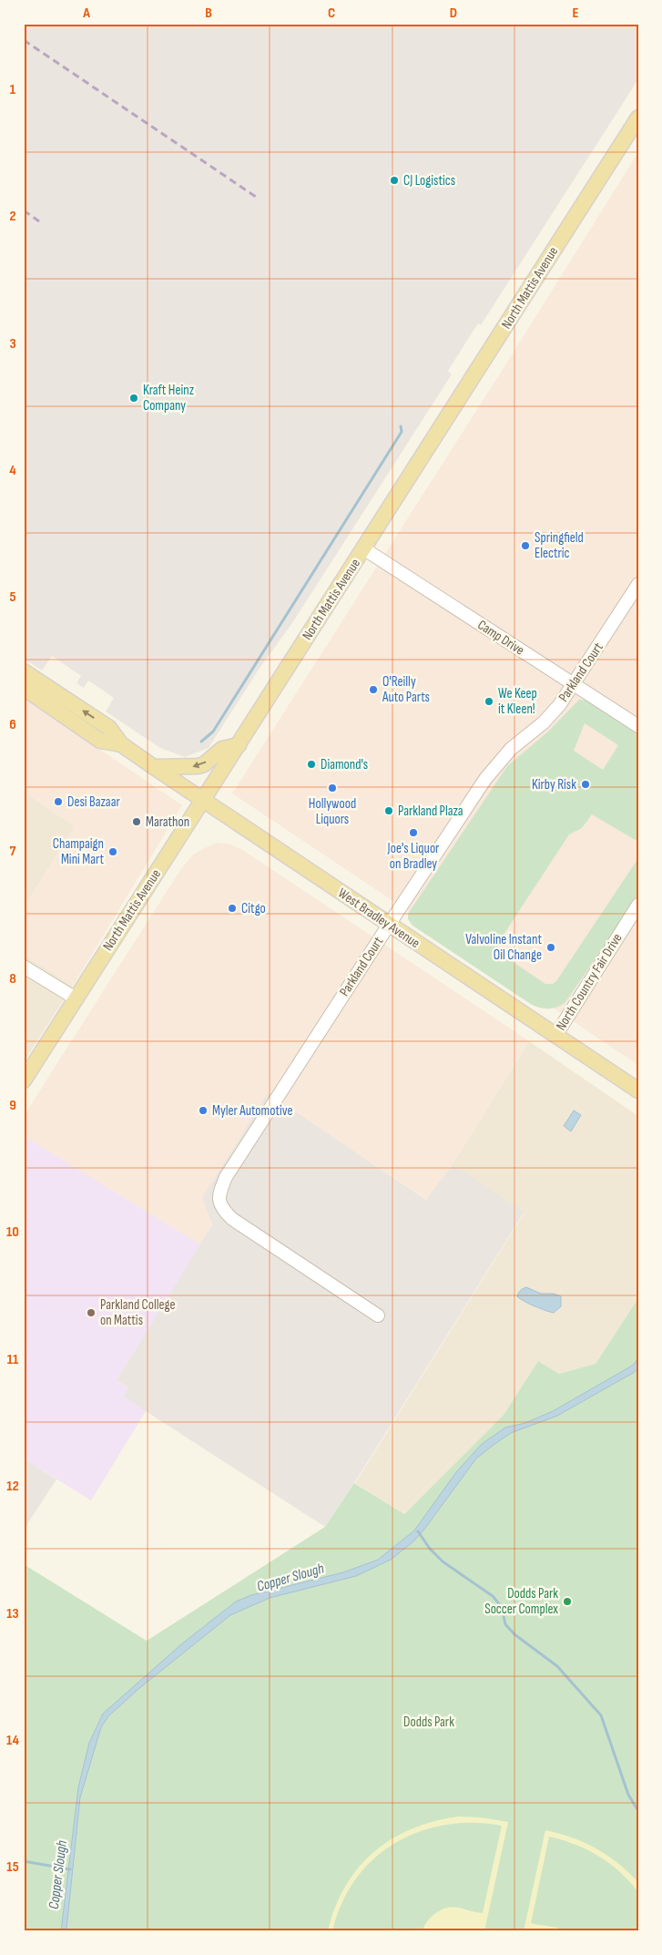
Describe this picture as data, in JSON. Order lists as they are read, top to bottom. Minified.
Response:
{"streets":{"main road":["North Mattis Avenue","West Bradley Avenue"],"street":["Camp Drive","Parkland Court","North Country Fair Drive"]},"crossings":[["North Mattis Avenue","Camp Drive"],["North Mattis Avenue","West Bradley Avenue"],["Camp Drive","Parkland Court"],["Parkland Court","West Bradley Avenue"],["West Bradley Avenue","North Country Fair Drive"]],"water":["Copper Slough"],"parks":["Dodds Park"],"places":["CJ Logistics","Kraft Heinz Company","Springfield Electric","O'Reilly Auto Parts","We Keep it Kleen!","Diamond's","Kirby Risk","Hollywood Liquors","Desi Bazaar","Parkland Plaza","Marathon","Joe's Liquor on Bradley","Champaign Mini Mart","Citgo","Valvoline Instant Oil Change","Myler Automotive","Parkland College on Mattis","Dodds Park Soccer Complex"],"grid":{"columns":["A","B","C","D","E"],"rows":["1","2","3","4","5","6","7","8","9","10","11","12","13","14","15"]}}
